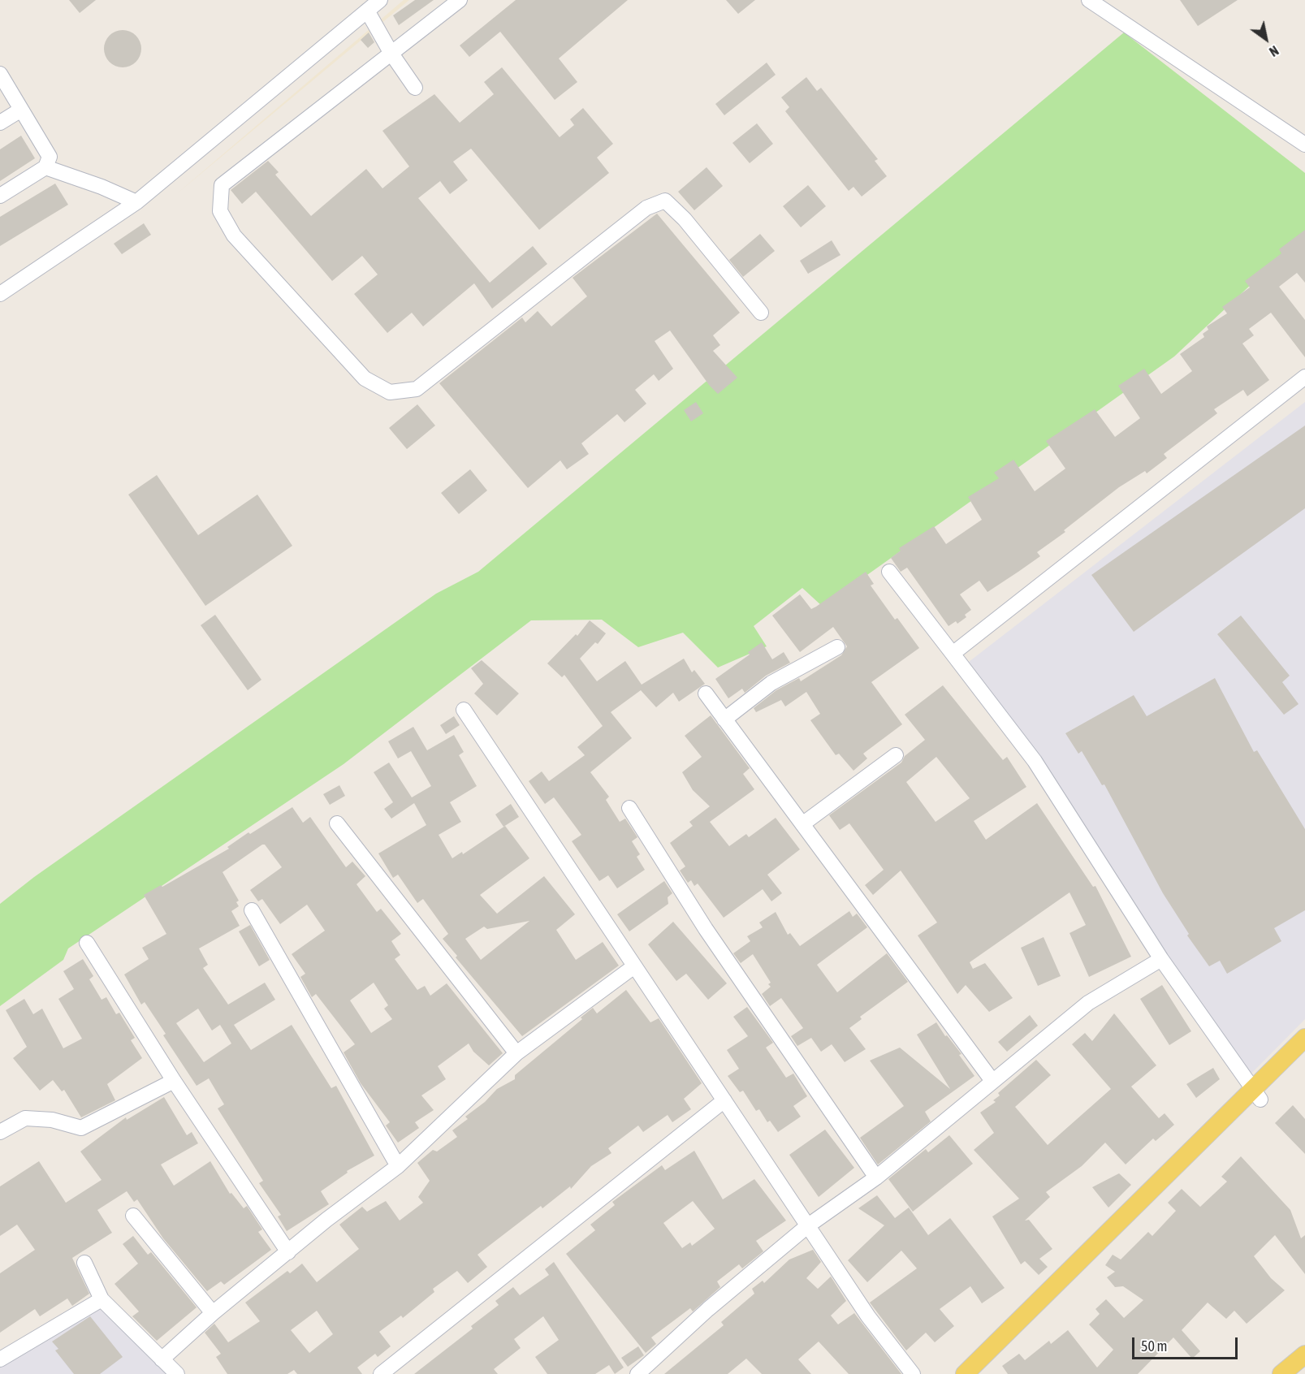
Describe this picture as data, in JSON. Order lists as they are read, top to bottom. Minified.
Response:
{"scale_bar":"50 m","north":"bottom right"}
